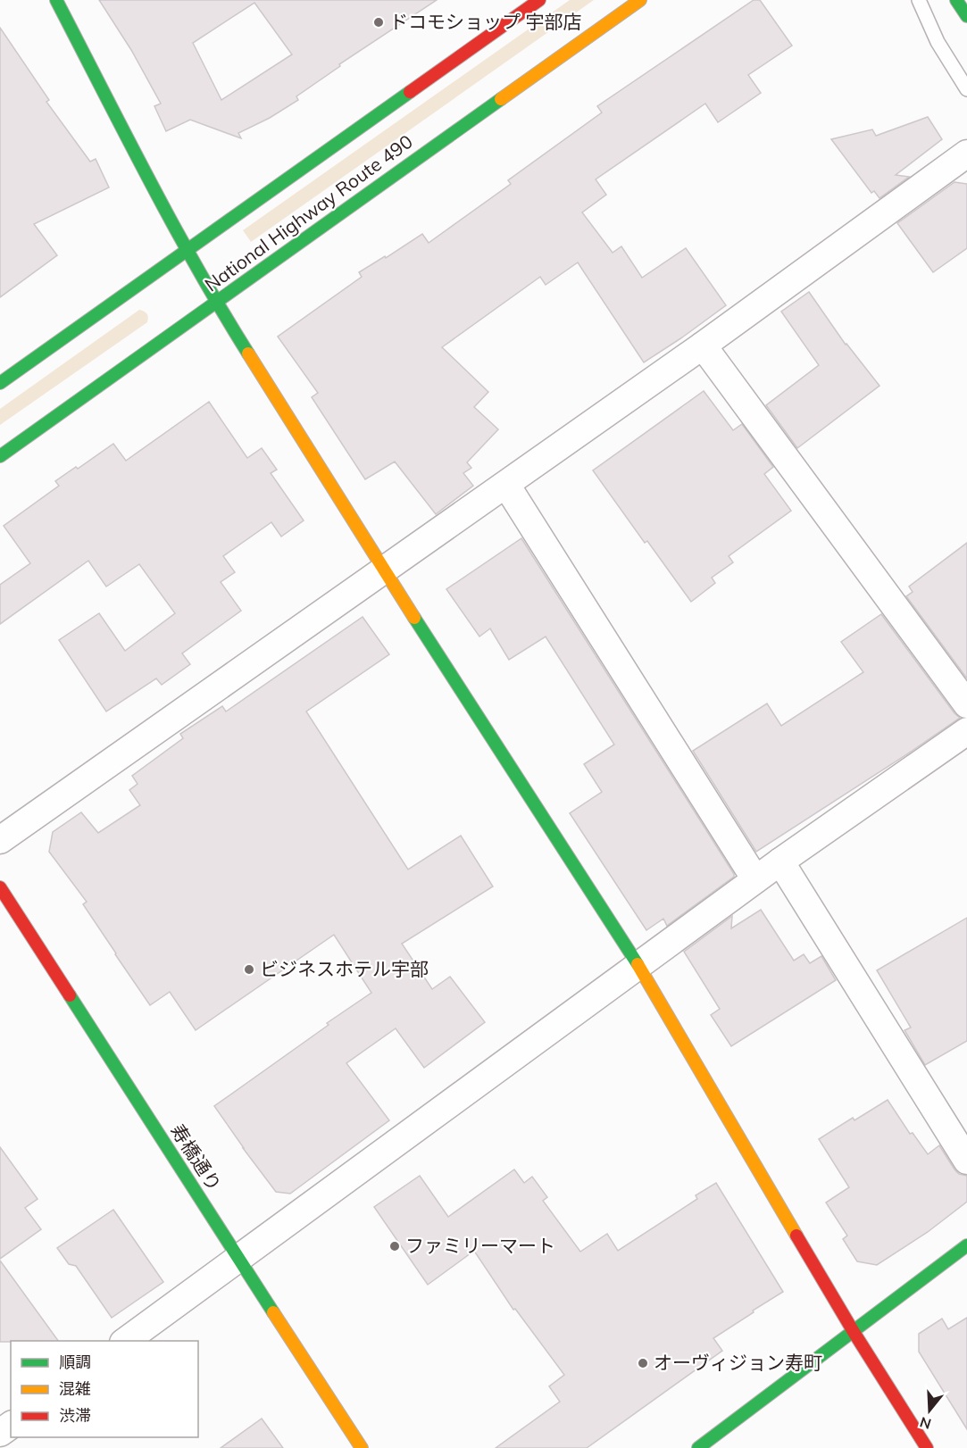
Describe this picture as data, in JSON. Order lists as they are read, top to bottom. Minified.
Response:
{"streets":{"main road":["National Highway Route 490","寿橋通り"]},"places":["ドコモショップ 宇部店","ビジネスホテル宇部","ファミリーマート","オーヴィジョン寿町"],"legend":["順調","混雑","渋滞"],"north":"bottom"}
